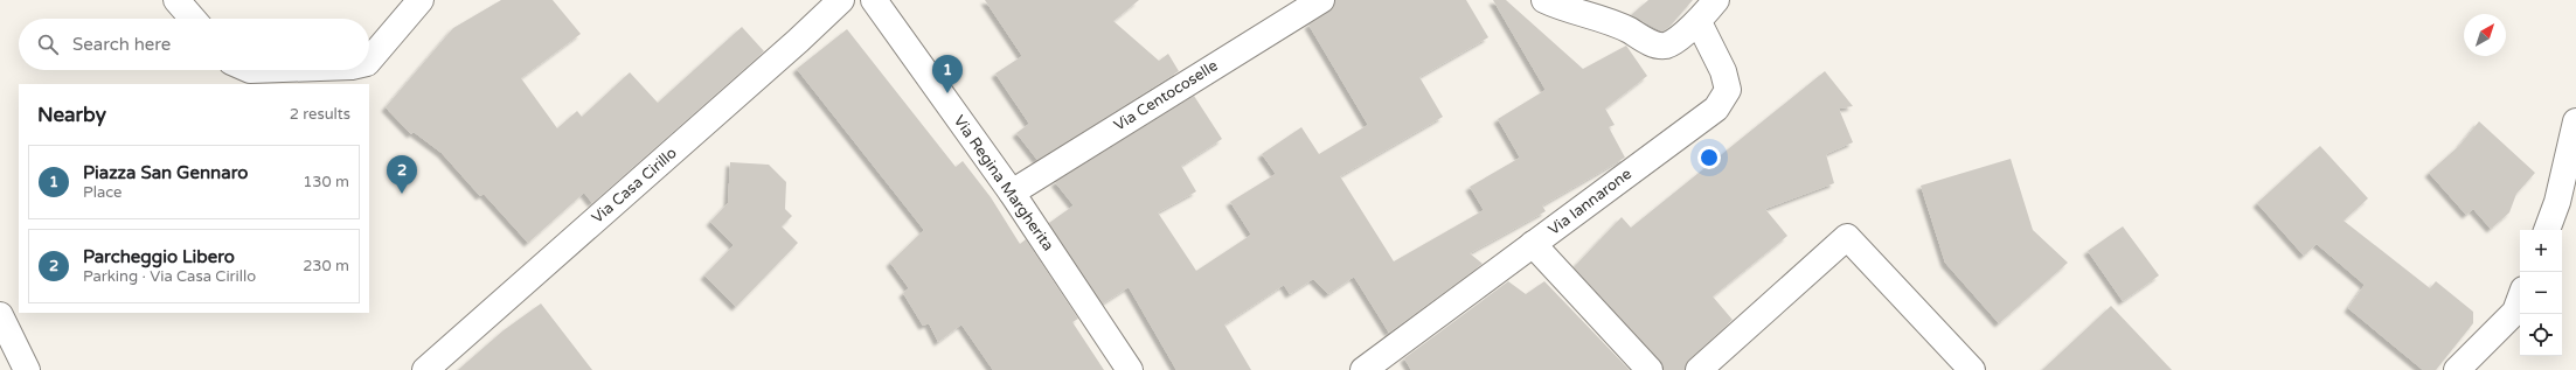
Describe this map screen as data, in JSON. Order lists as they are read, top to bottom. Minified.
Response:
{"streets":{"street":["Via Centocoselle","Via Regina Margherita","Via Casa Cirillo","Via Iannarone"]},"crossings":[["Via Centocoselle","Via Regina Margherita"]],"north":"top right","page":{"search":"Search here","pins":["1","2"],"heading":["Nearby","2 results"],"list":[{"mark":"1","name":"Piazza San Gennaro","note":"Place","value":"130 m"},{"mark":"2","name":"Parcheggio Libero","note":"Parking · Via Casa Cirillo","value":"230 m"}],"map_buttons":["+","−"]}}
